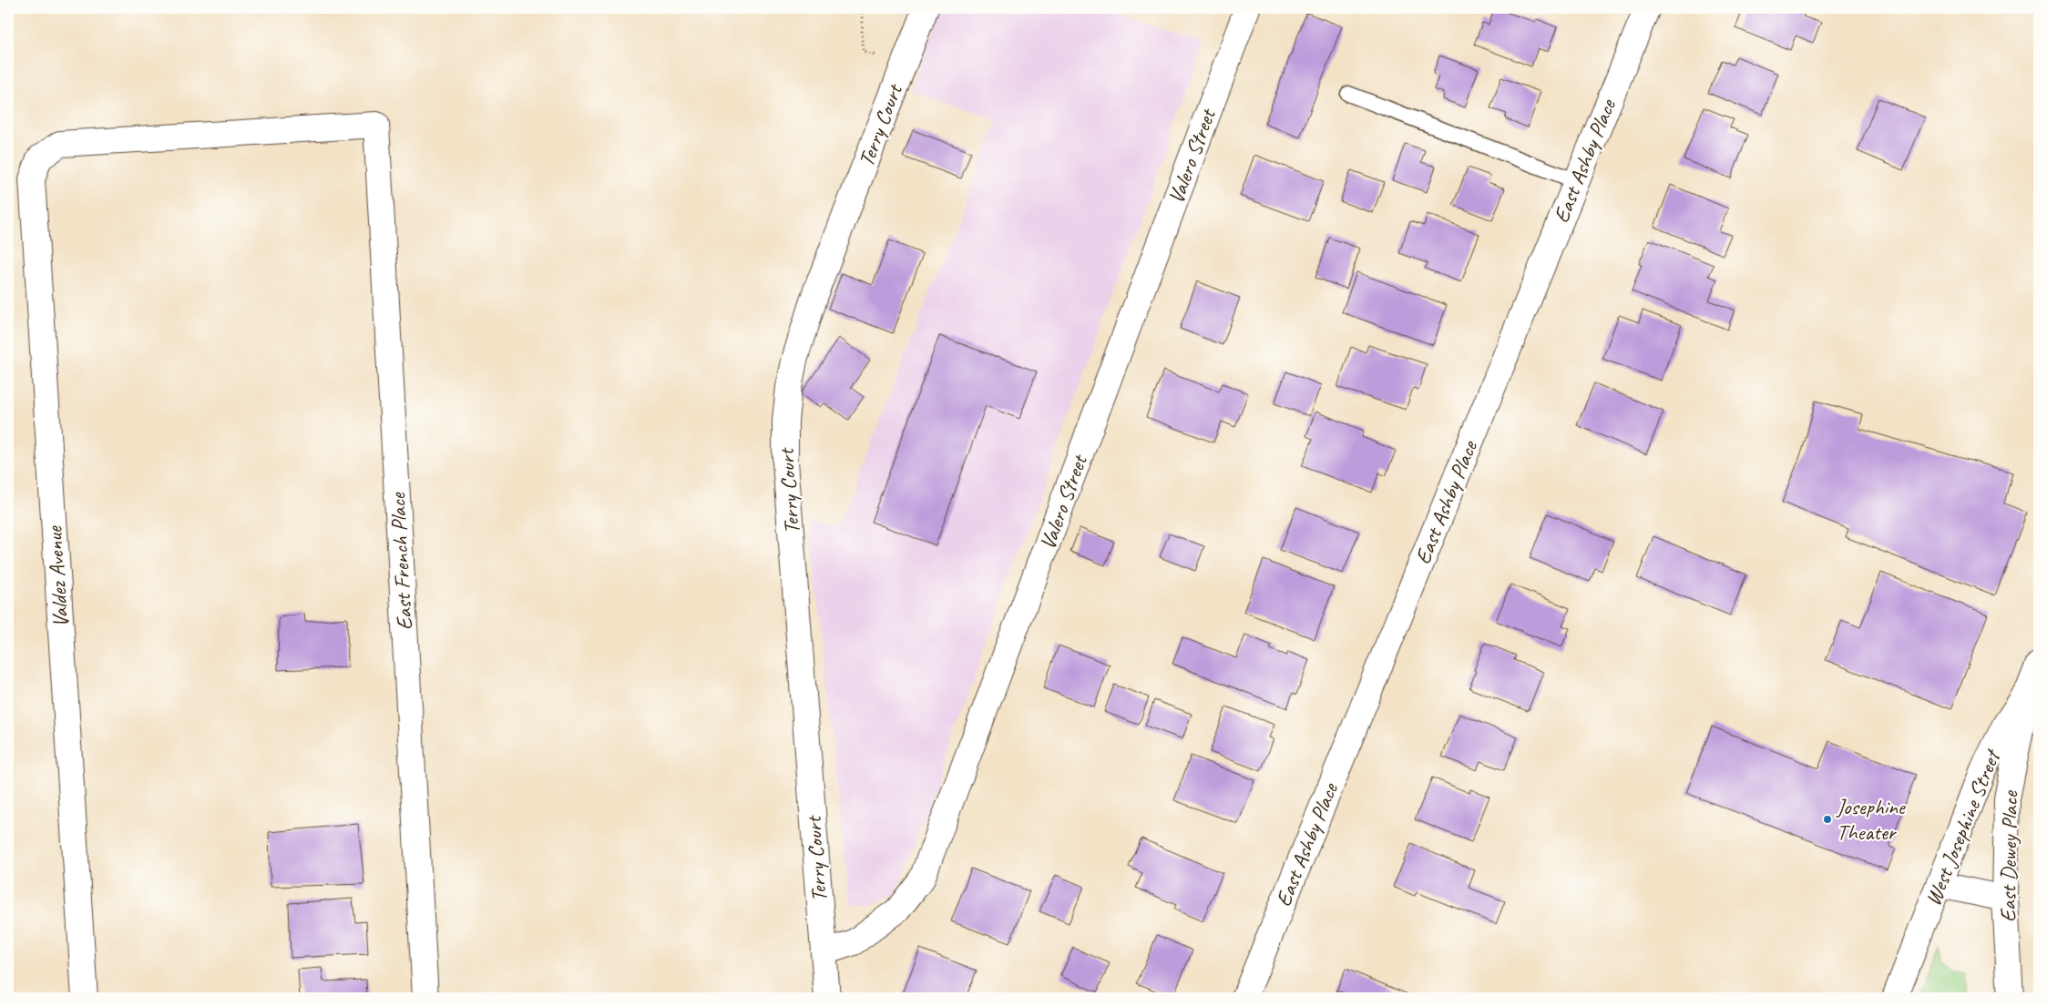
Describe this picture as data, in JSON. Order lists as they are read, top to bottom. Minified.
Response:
{"streets":{"street":["Terry Court","Valero Street","East Ashby Place","East French Place","Valdez Avenue","West Josephine Street","East Dewey Place"]},"crossings":[["Terry Court","Valero Street"],["East French Place","Valdez Avenue"],["West Josephine Street","East Dewey Place"]],"places":["Josephine Theater"]}
